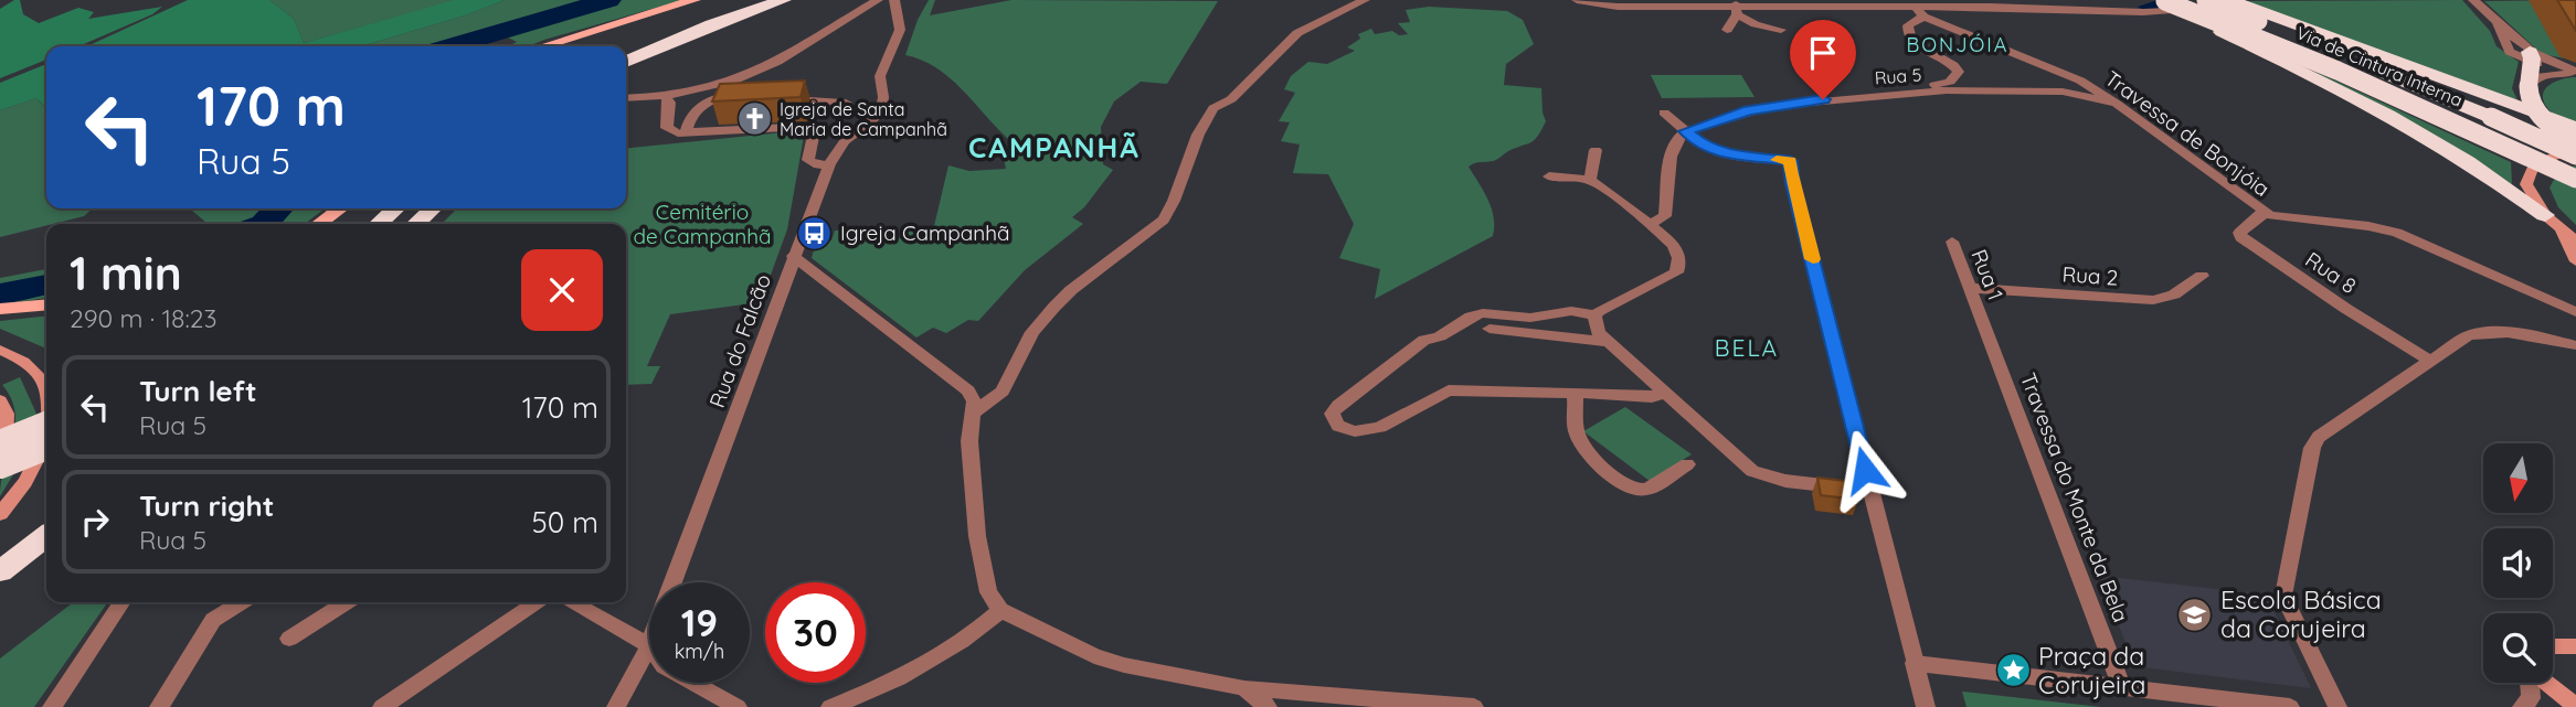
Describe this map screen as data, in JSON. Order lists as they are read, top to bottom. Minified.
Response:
{"streets":{"highway":["Via de Cintura Interna"],"street":["Rua 5","Travessa de Bonjóia","Rua 8","Rua 1","Rua 2","Rua do Falcão","Travessa do Monte da Bela"]},"crossings":[["Rua 5","Travessa de Bonjóia"],["Travessa de Bonjóia","Rua 8"],["Rua 1","Rua 2"],["Rua 1","Travessa do Monte da Bela"]],"districts":["BONJÓIA","CAMPANHÃ","BELA"],"parks":["Cemitério de Campanhã"],"places":{"church":["Igreja de Santa Maria de Campanhã"],"bus stop":["Igreja Campanhã"],"school or university":["Escola Básica da Corujeira"],"place":["Praça da Corujeira"]},"north":"bottom","page":{"turn":["170 m","Rua 5"],"heading":["1 min","290 m · 18:23"],"list":[{"name":"Turn left","note":"Rua 5","value":"170 m"},{"name":"Turn right","note":"Rua 5","value":"50 m"}],"speed":"19 km/h","limit":"30"}}
